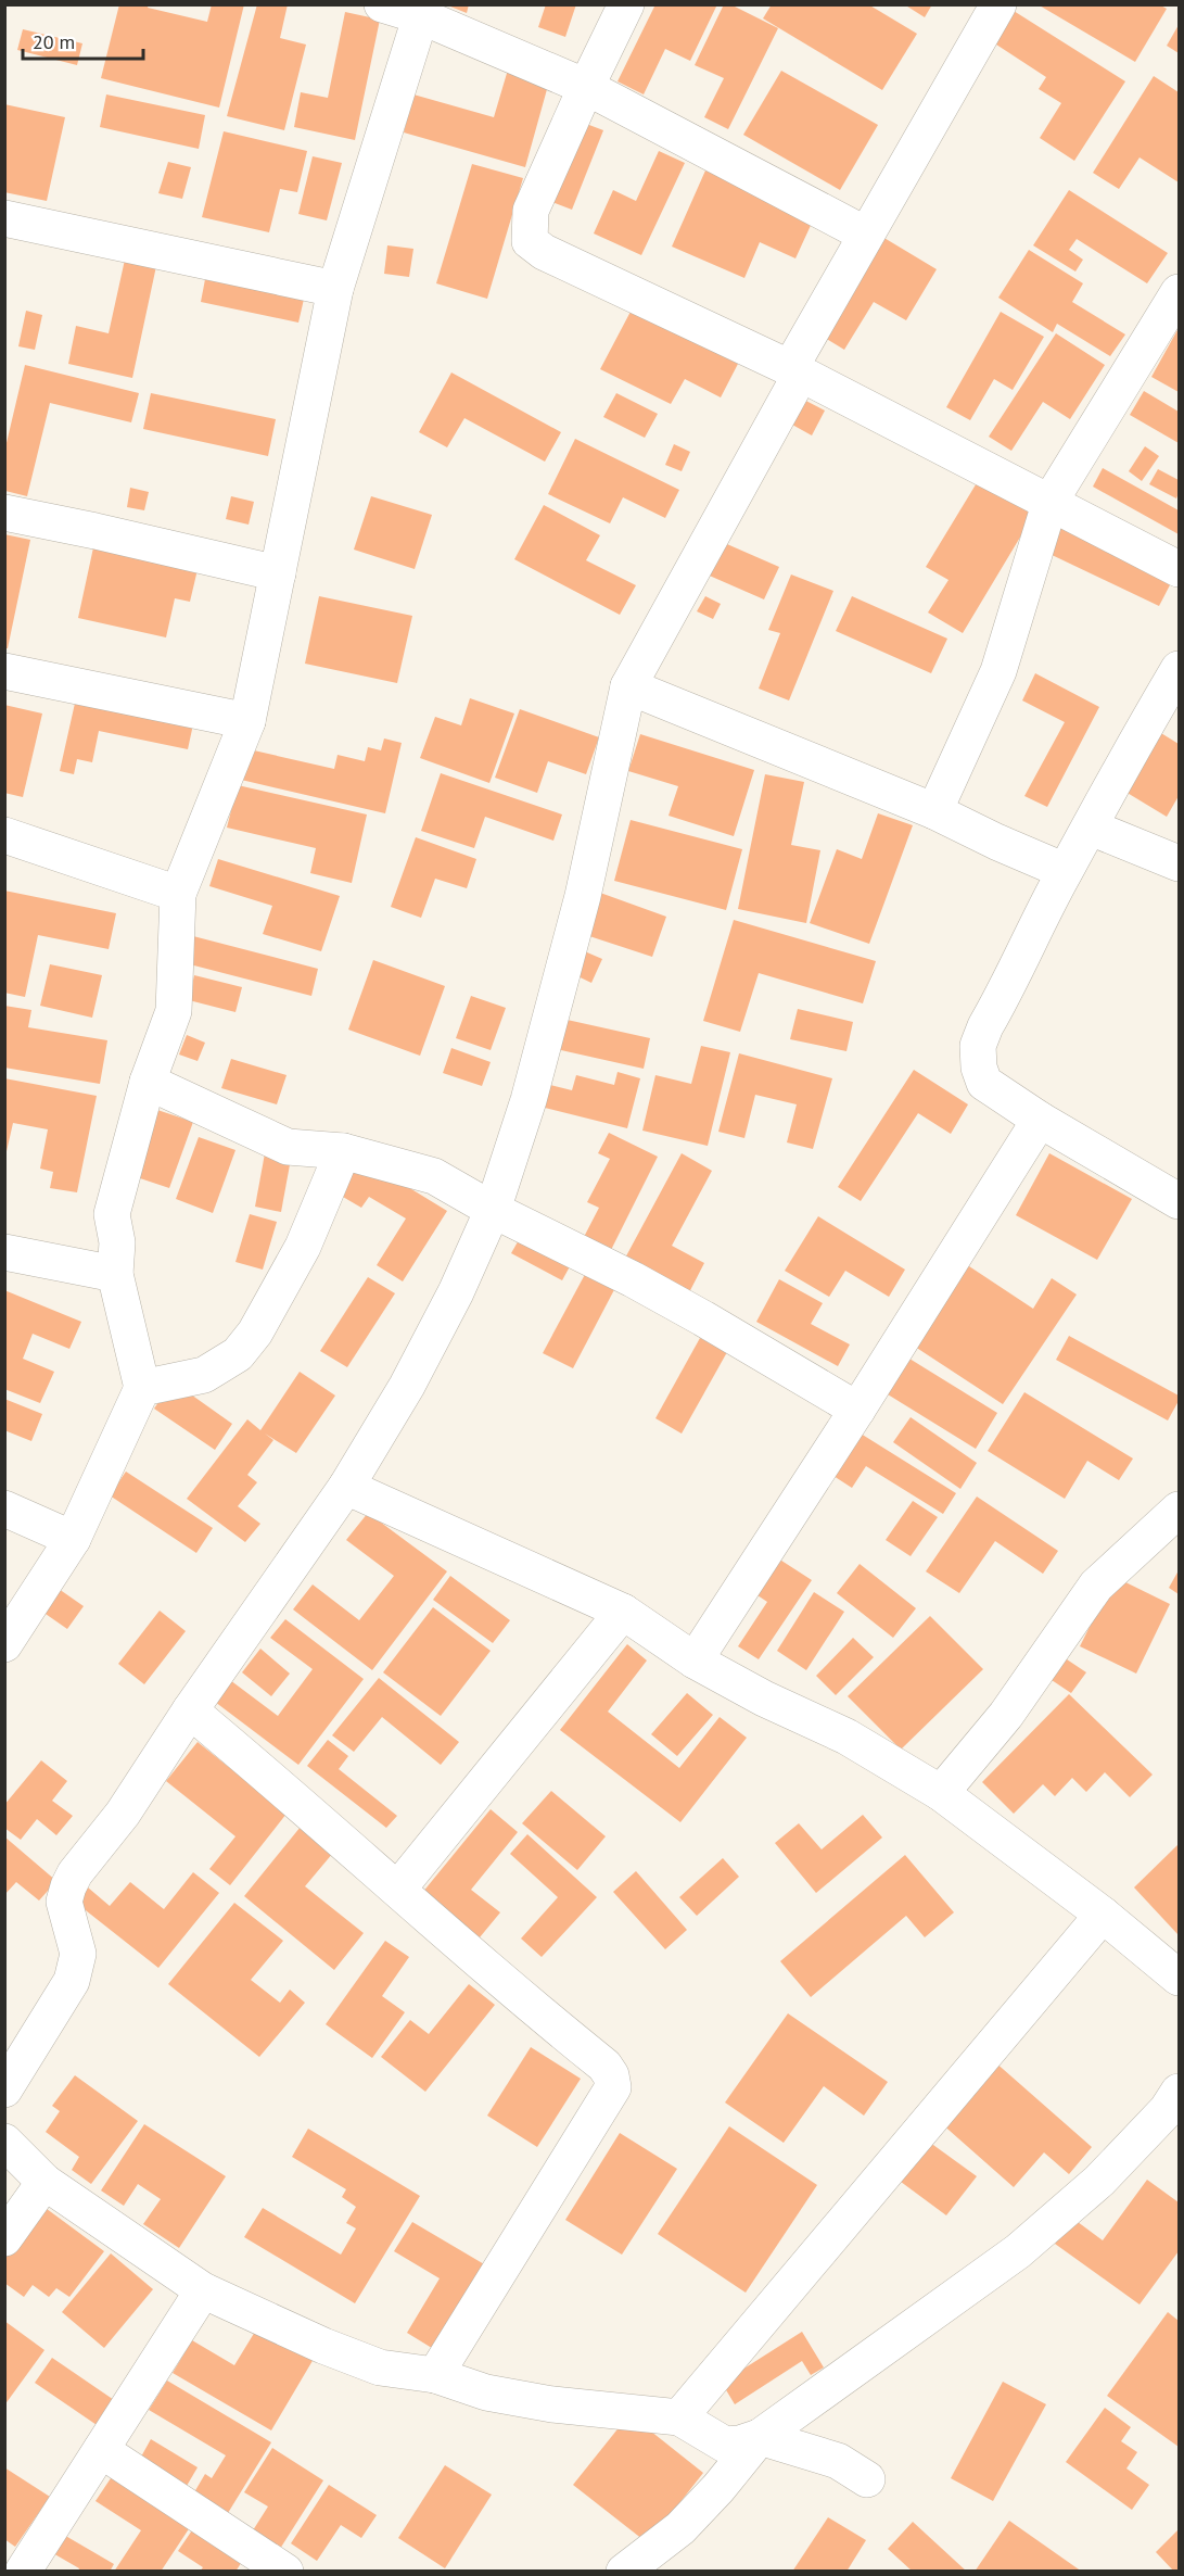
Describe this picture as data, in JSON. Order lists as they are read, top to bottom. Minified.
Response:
{"scale_bar":"20 m"}
